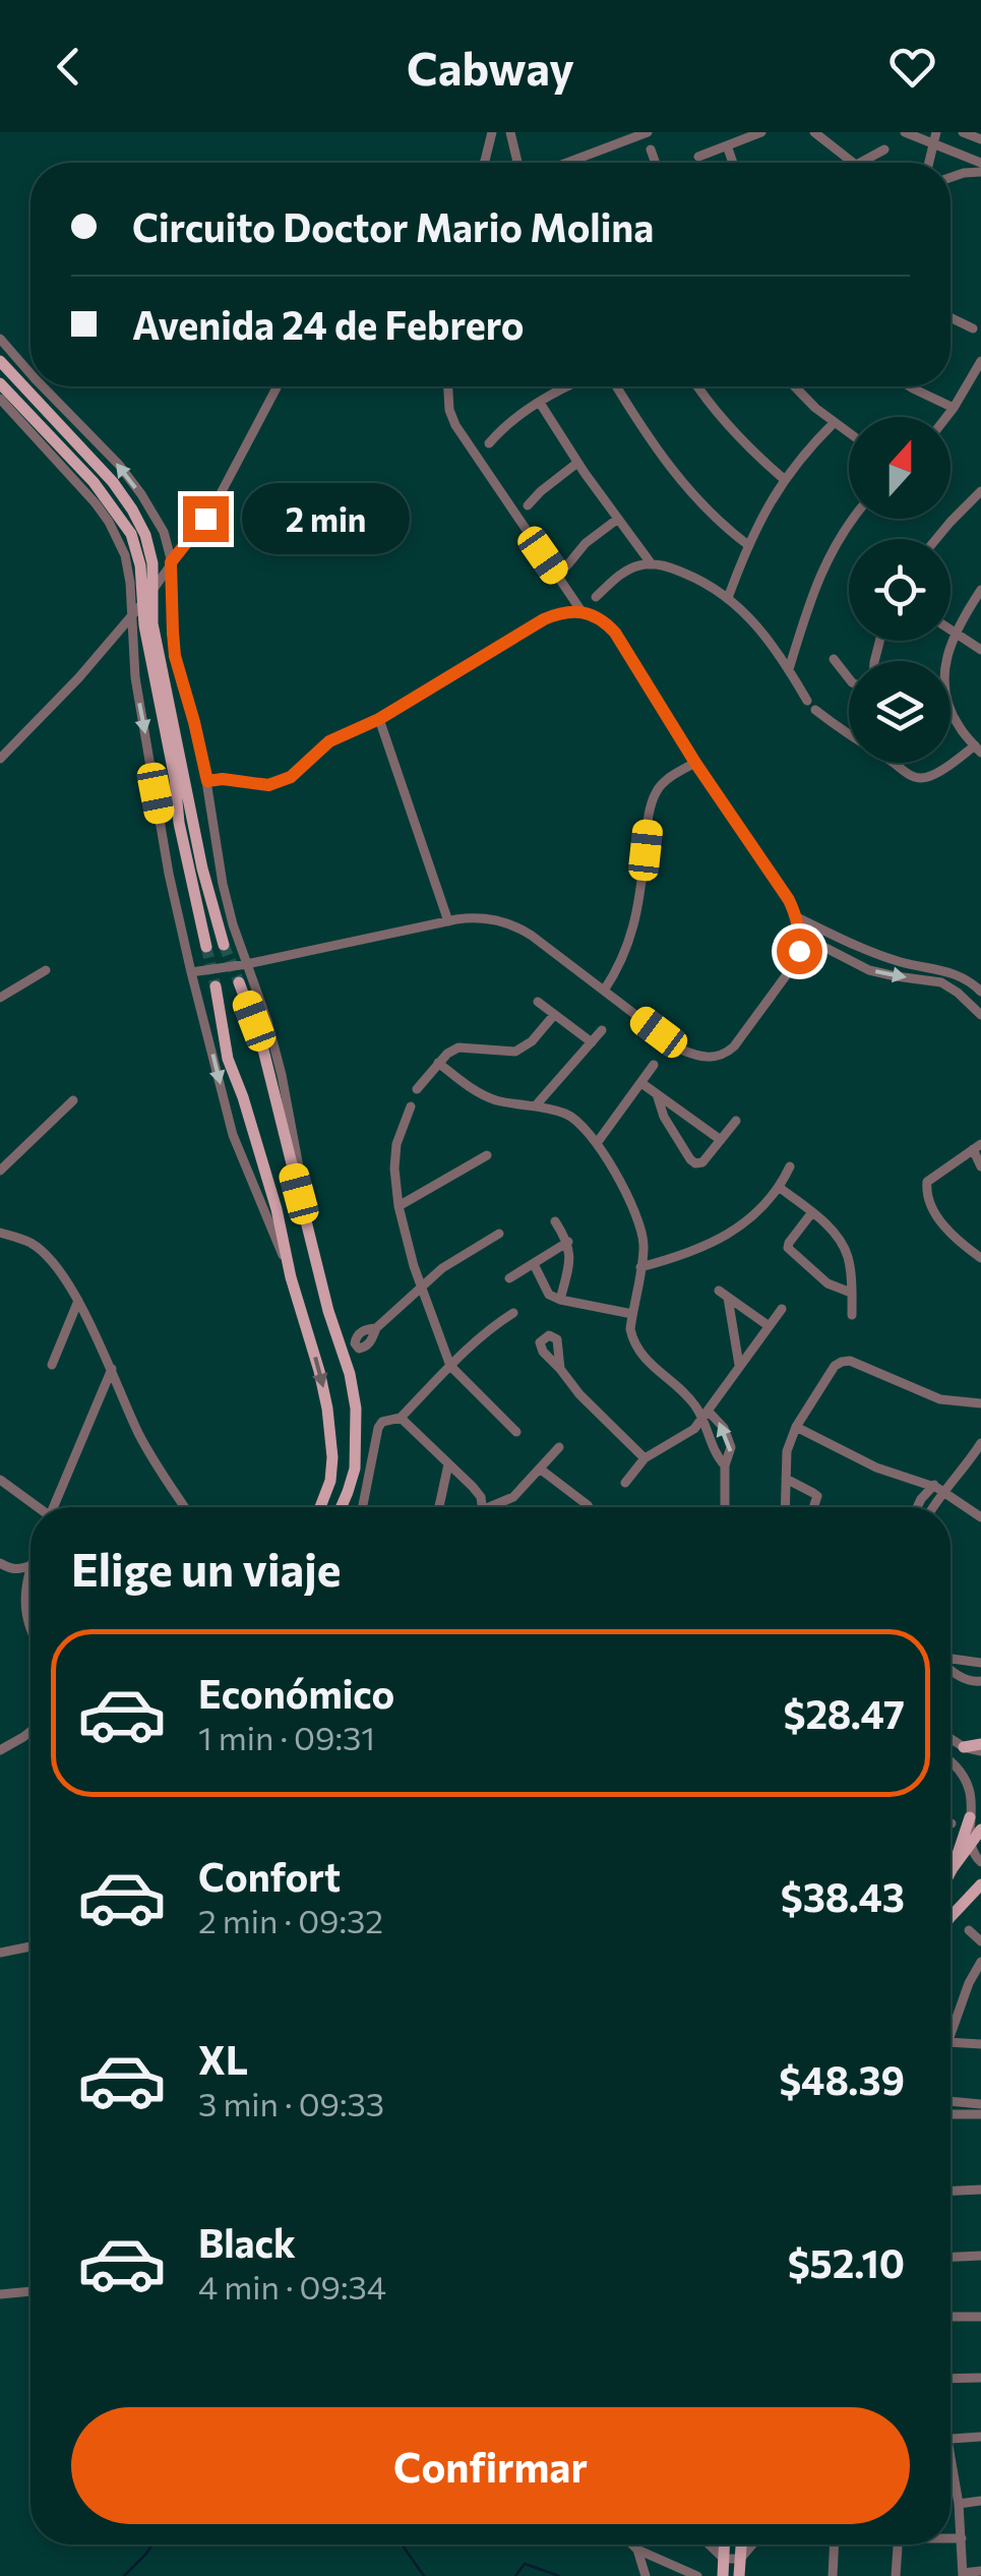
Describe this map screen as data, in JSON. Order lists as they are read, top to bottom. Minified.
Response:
{"north":"top","page":{"header":"Cabway","banner":["Circuito Doctor Mario Molina","Avenida 24 de Febrero"],"bubble":"2 min","heading":"Elige un viaje","list":[{"name":"Económico","note":"1 min · 09:31","value":"$28.47"},{"name":"Confort","note":"2 min · 09:32","value":"$38.43"},{"name":"XL","note":"3 min · 09:33","value":"$48.39"},{"name":"Black","note":"4 min · 09:34","value":"$52.10"}],"buttons":"Confirmar"}}
